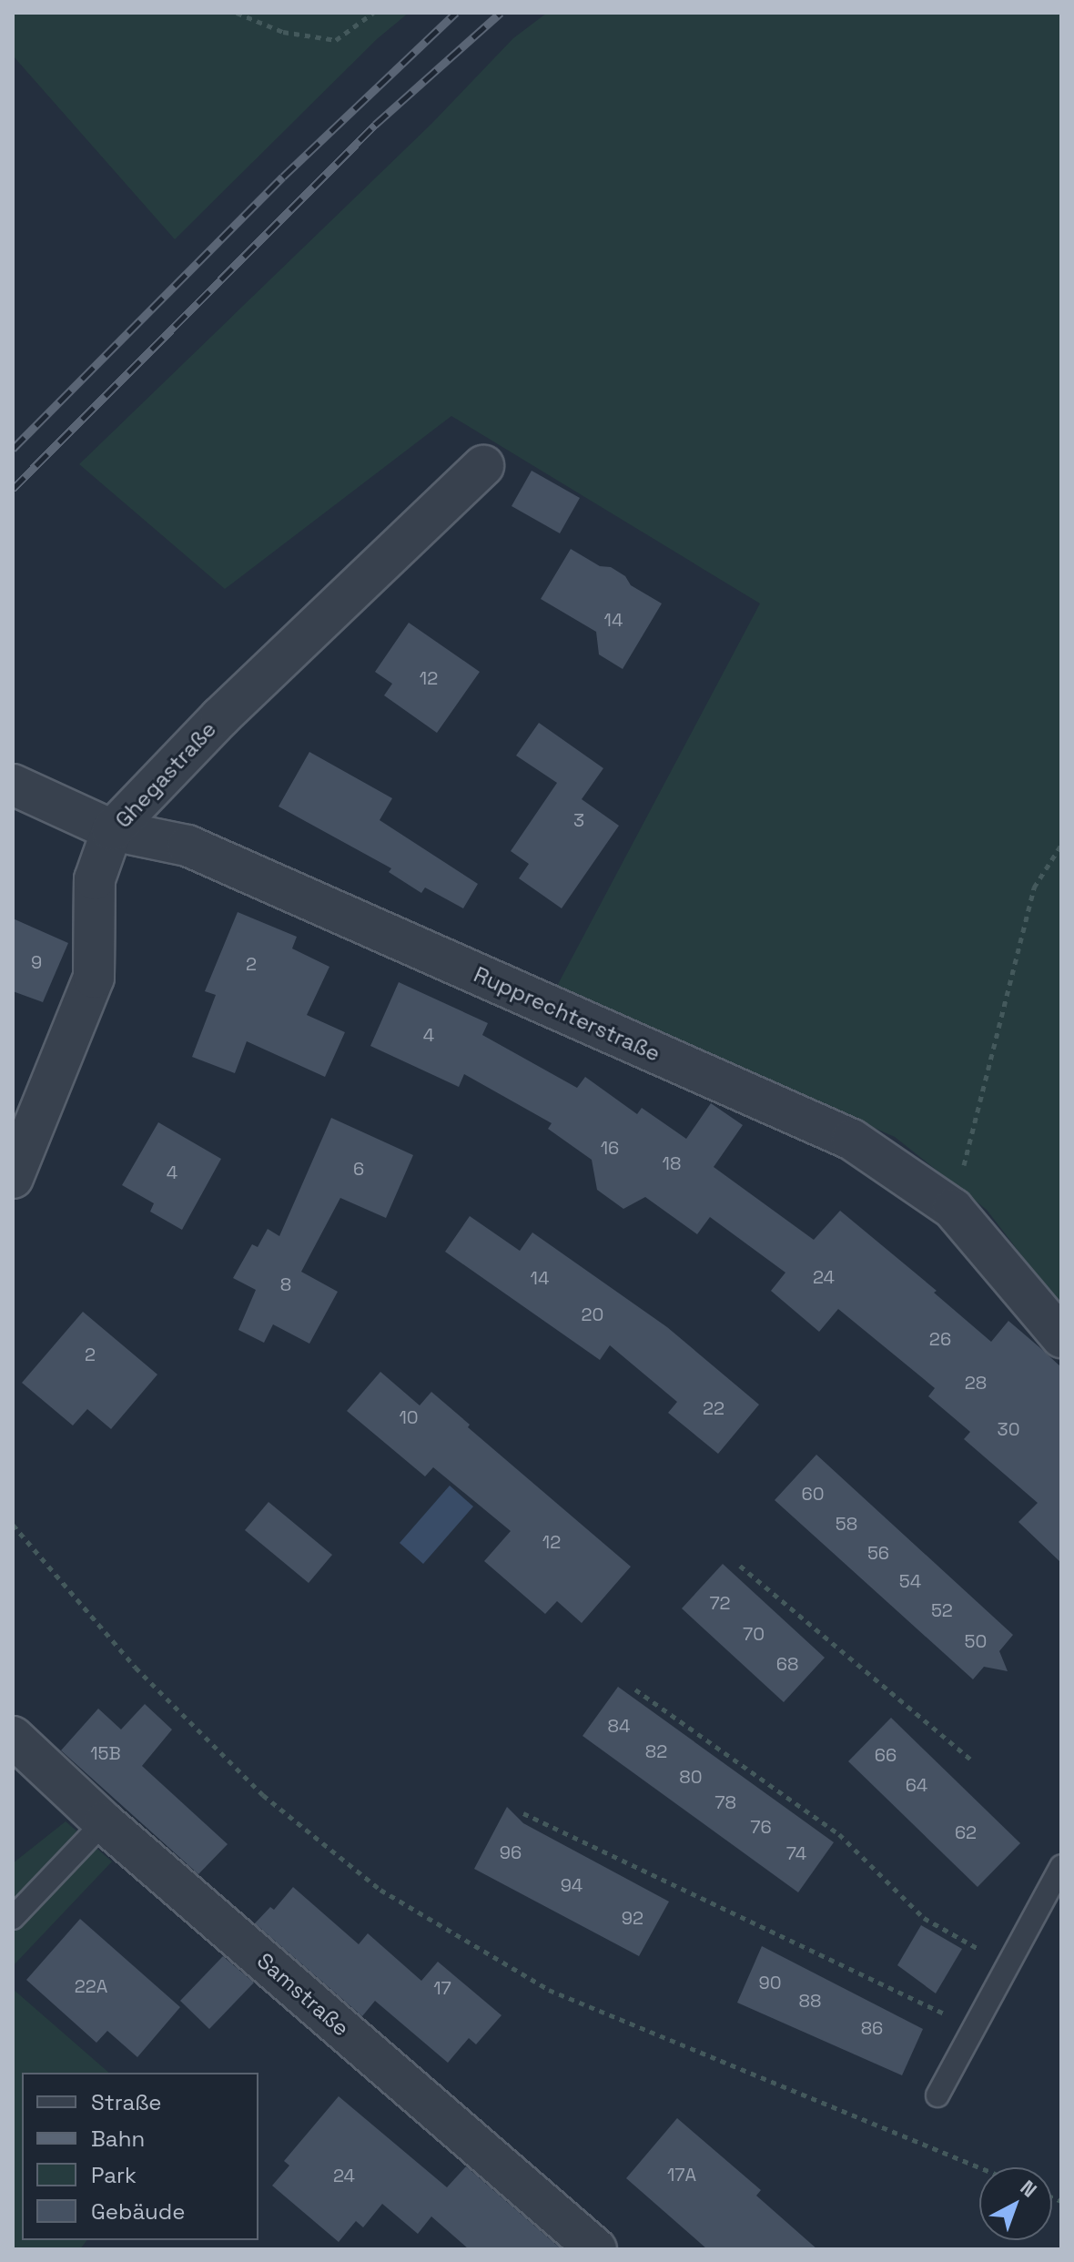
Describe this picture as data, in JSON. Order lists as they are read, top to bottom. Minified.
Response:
{"streets":{"street":["Ghegastraße","Rupprechterstraße","Samstraße"]},"crossings":[["Ghegastraße","Rupprechterstraße"]],"house_numbers":["14","12","3","9","2","4","16","18","6","4","24","14","8","20","26","2","28","22","10","30","60","58","12","56","54","72","52","70","50","68","84","82","15B","66","80","64","78","76","62","96","74","94","92","90","22A","17","88","86","17A","24"],"legend":["Straße","Bahn","Park","Gebäude"],"north":"top right"}
